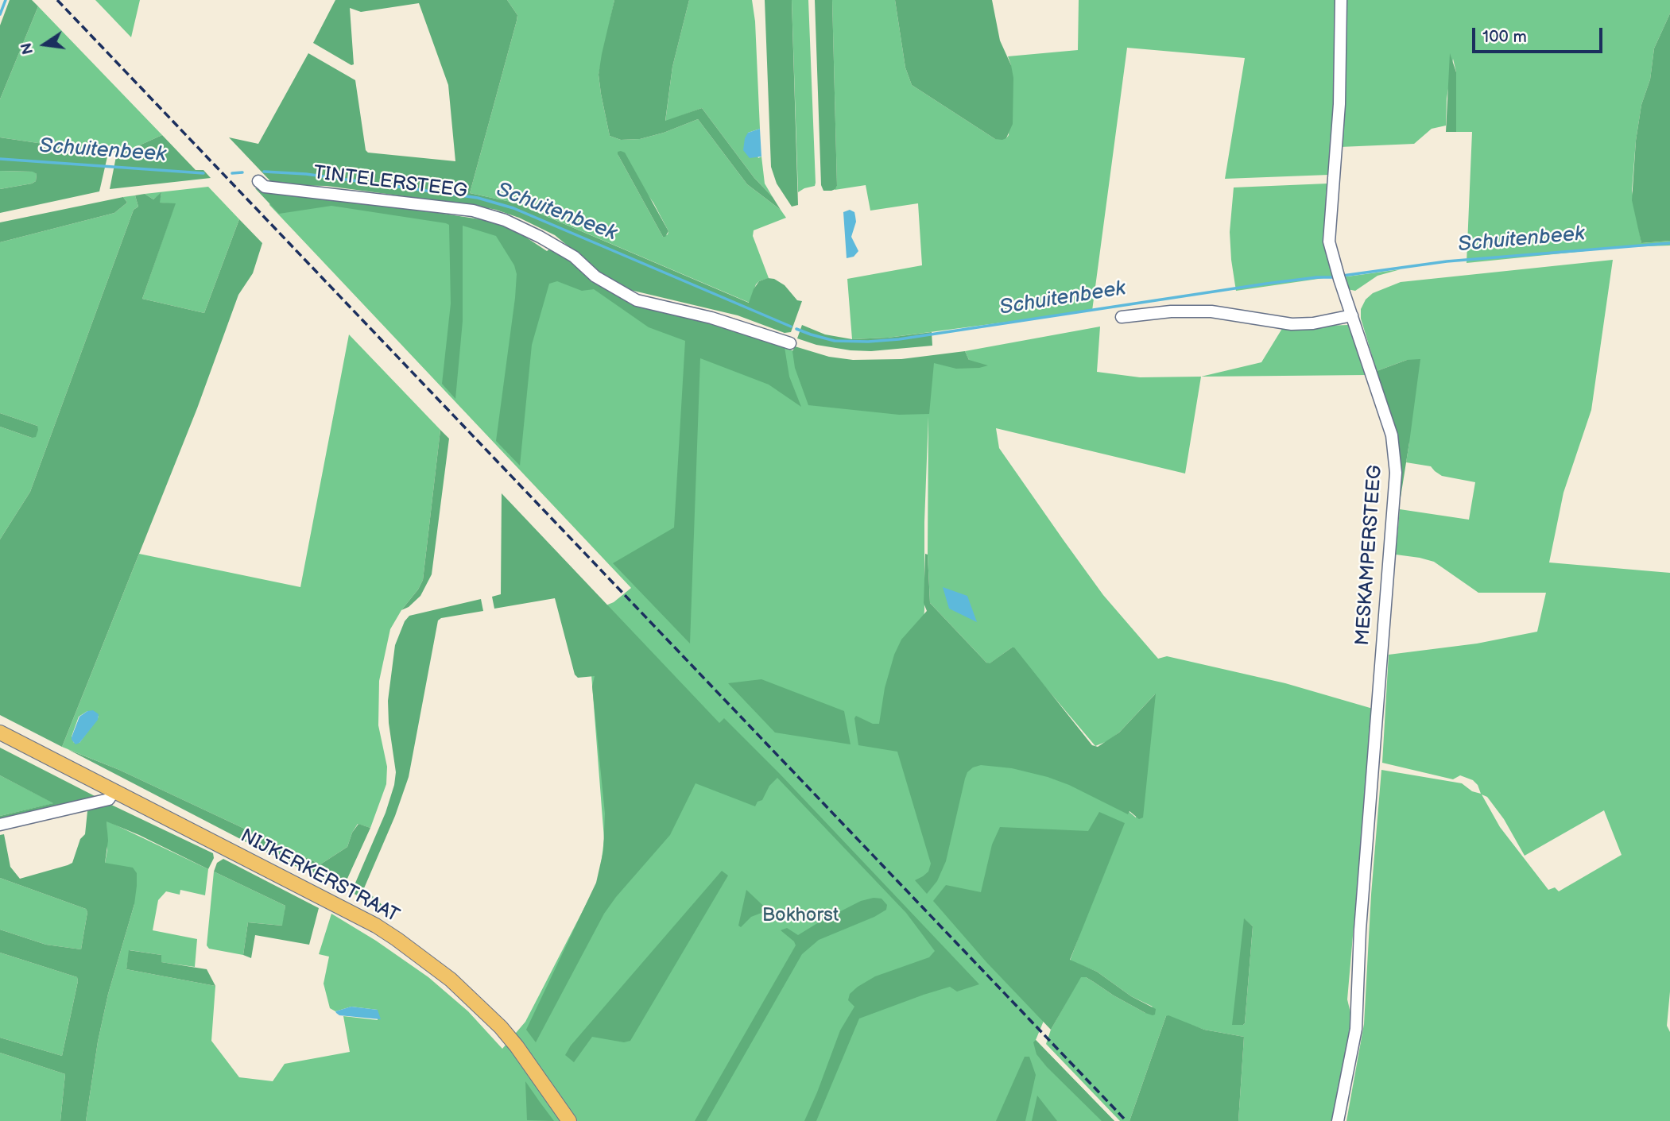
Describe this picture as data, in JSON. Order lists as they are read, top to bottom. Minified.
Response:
{"streets":{"main road":["NIJKERKERSTRAAT"],"street":["TINTELERSTEEG","MESKAMPERSTEEG"]},"water":["Schuitenbeek"],"parks":["Bokhorst"],"scale_bar":"100 m","north":"left"}
